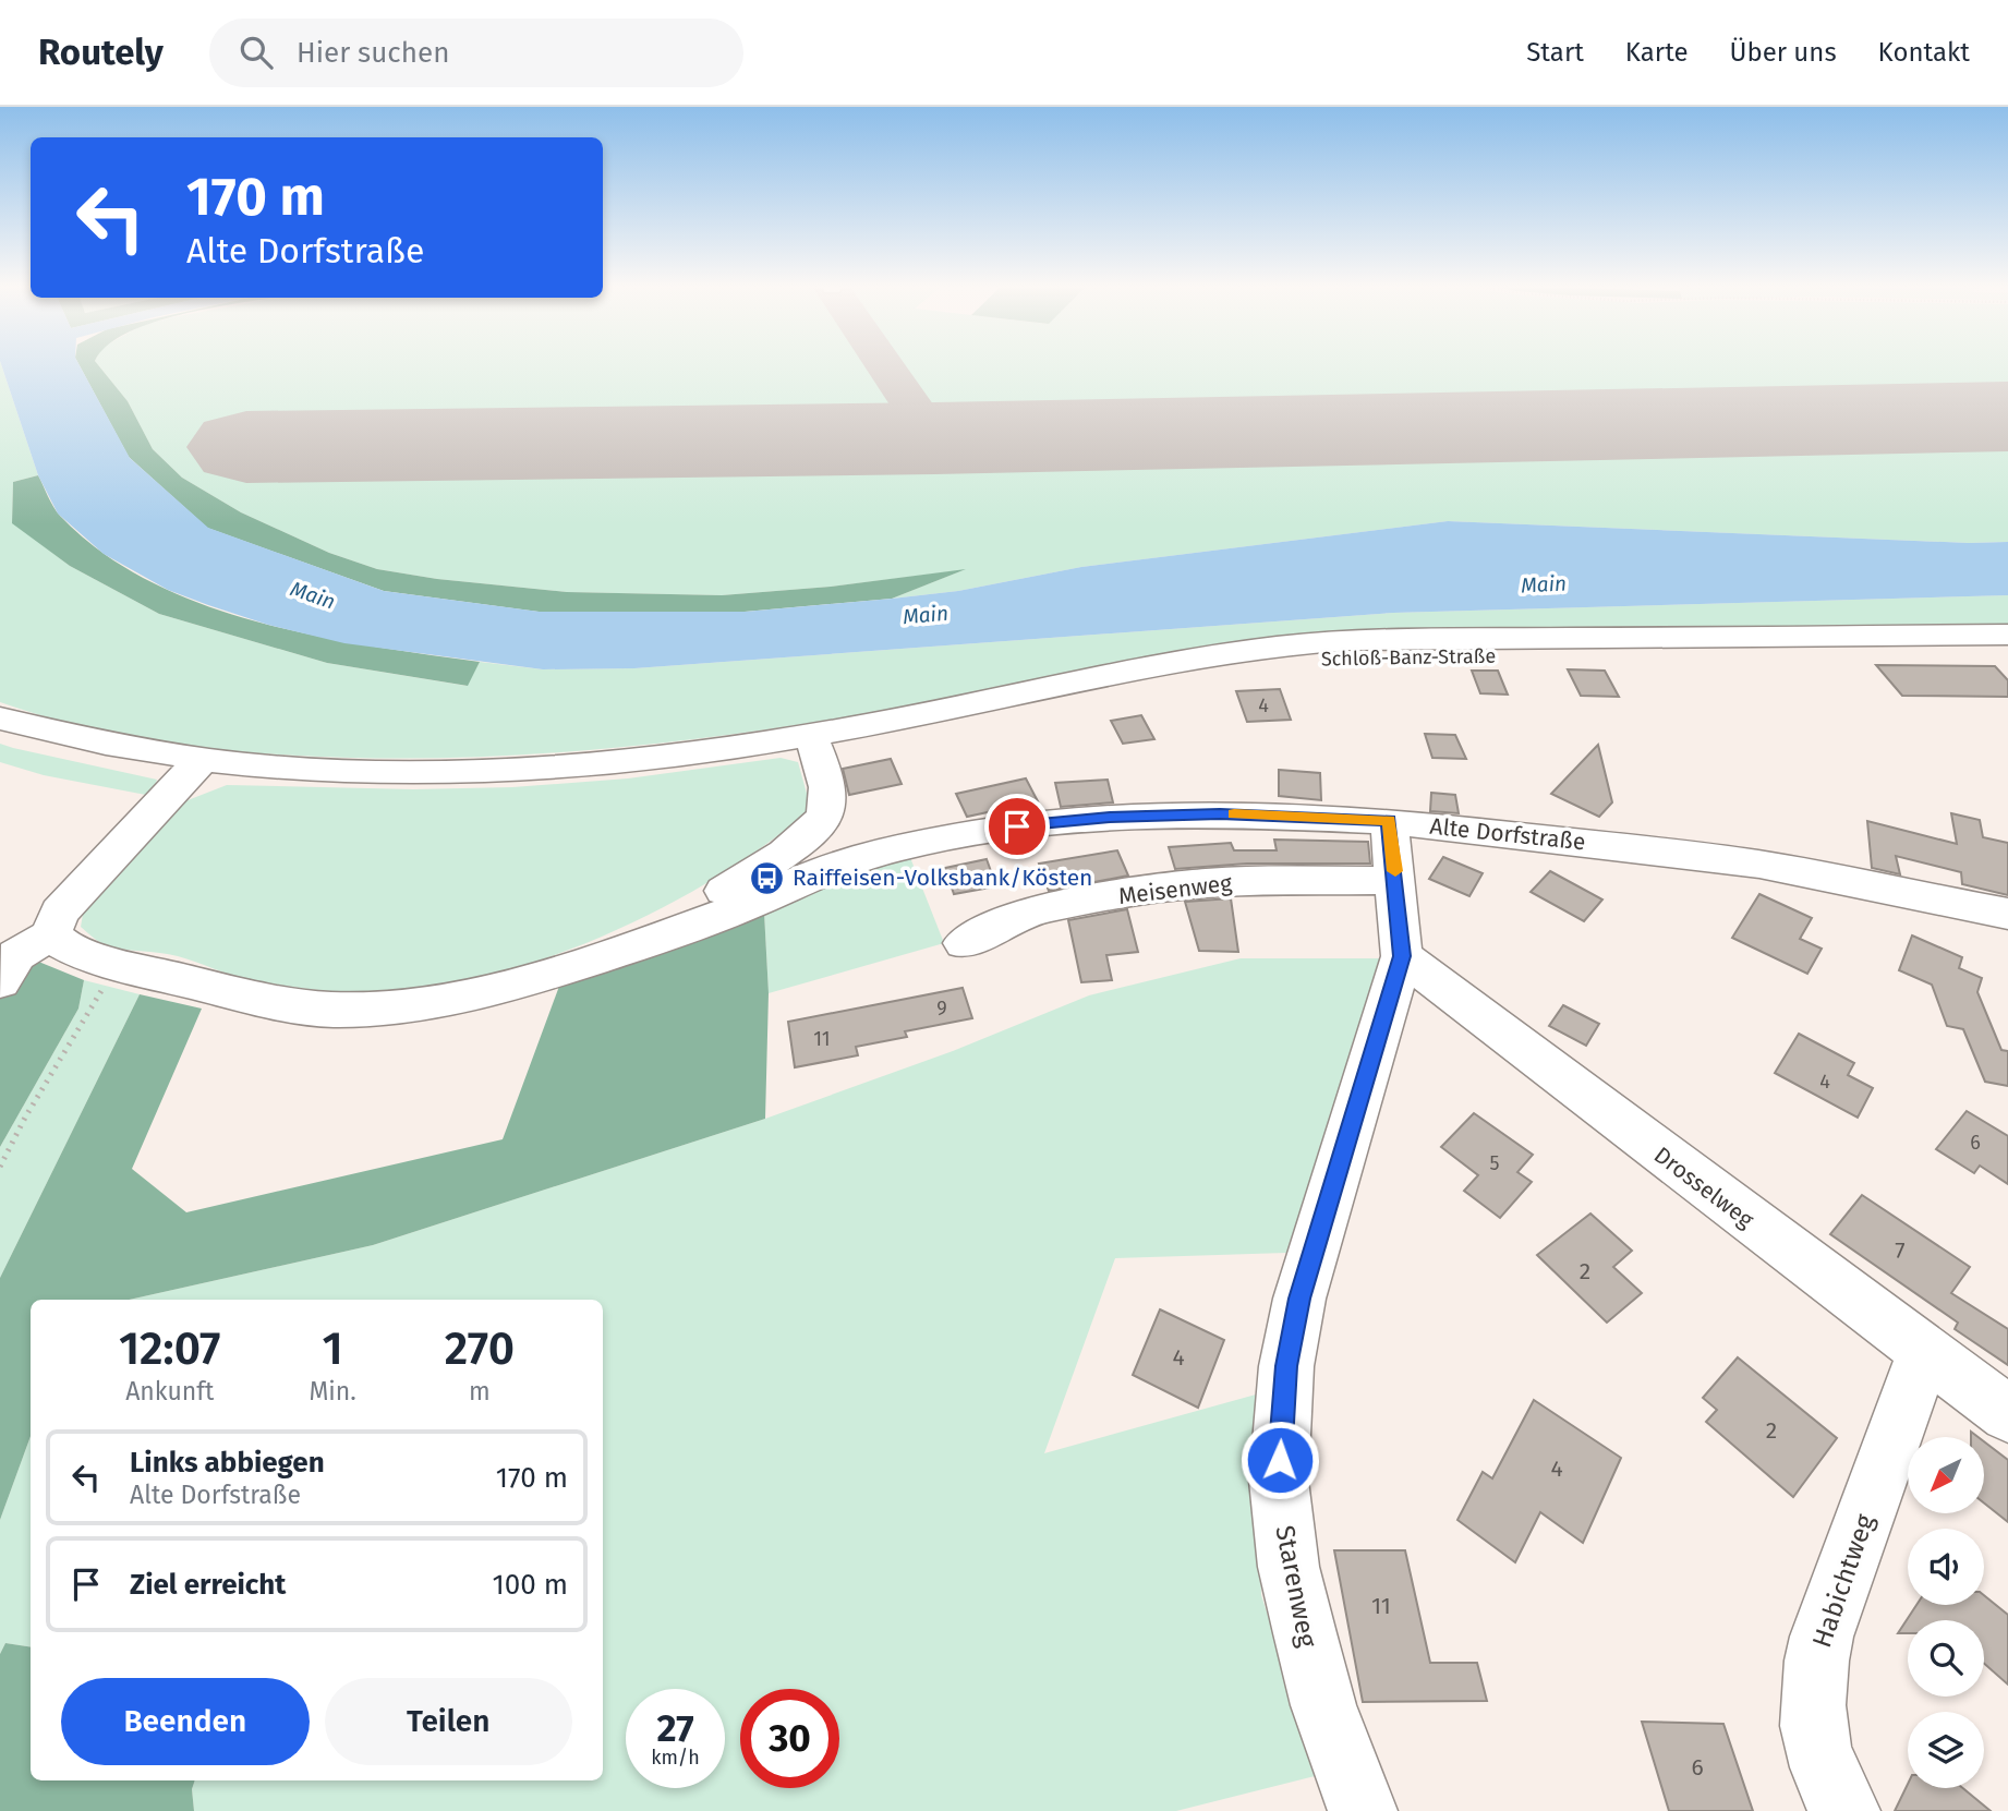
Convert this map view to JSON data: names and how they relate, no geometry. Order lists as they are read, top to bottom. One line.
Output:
{"streets":{"street":["Schloß-Banz-Straße","Alte Dorfstraße","Meisenweg","Drosselweg","Habichtweg","Starenweg"]},"crossings":[["Alte Dorfstraße","Starenweg"],["Meisenweg","Starenweg"],["Drosselweg","Habichtweg"],["Drosselweg","Starenweg"]],"water":["Main"],"places":{"bus stop":["Raiffeisen-Volksbank/Kösten"]},"house_numbers":["4","9","11","4","6","5","7","2","4","2","4","11","6"],"north":"bottom left","page":{"header":"Routely","search":"Hier suchen","nav":["Start","Karte","Über uns","Kontakt"],"turn":["170 m","Alte Dorfstraße"],"eta":["12:07","Ankunft","1","Min.","270","m"],"list":[{"name":"Links abbiegen","note":"Alte Dorfstraße","value":"170 m"},{"name":"Ziel erreicht","value":"100 m"}],"buttons":["Beenden","Teilen"],"speed":"27 km/h","limit":"30"}}
